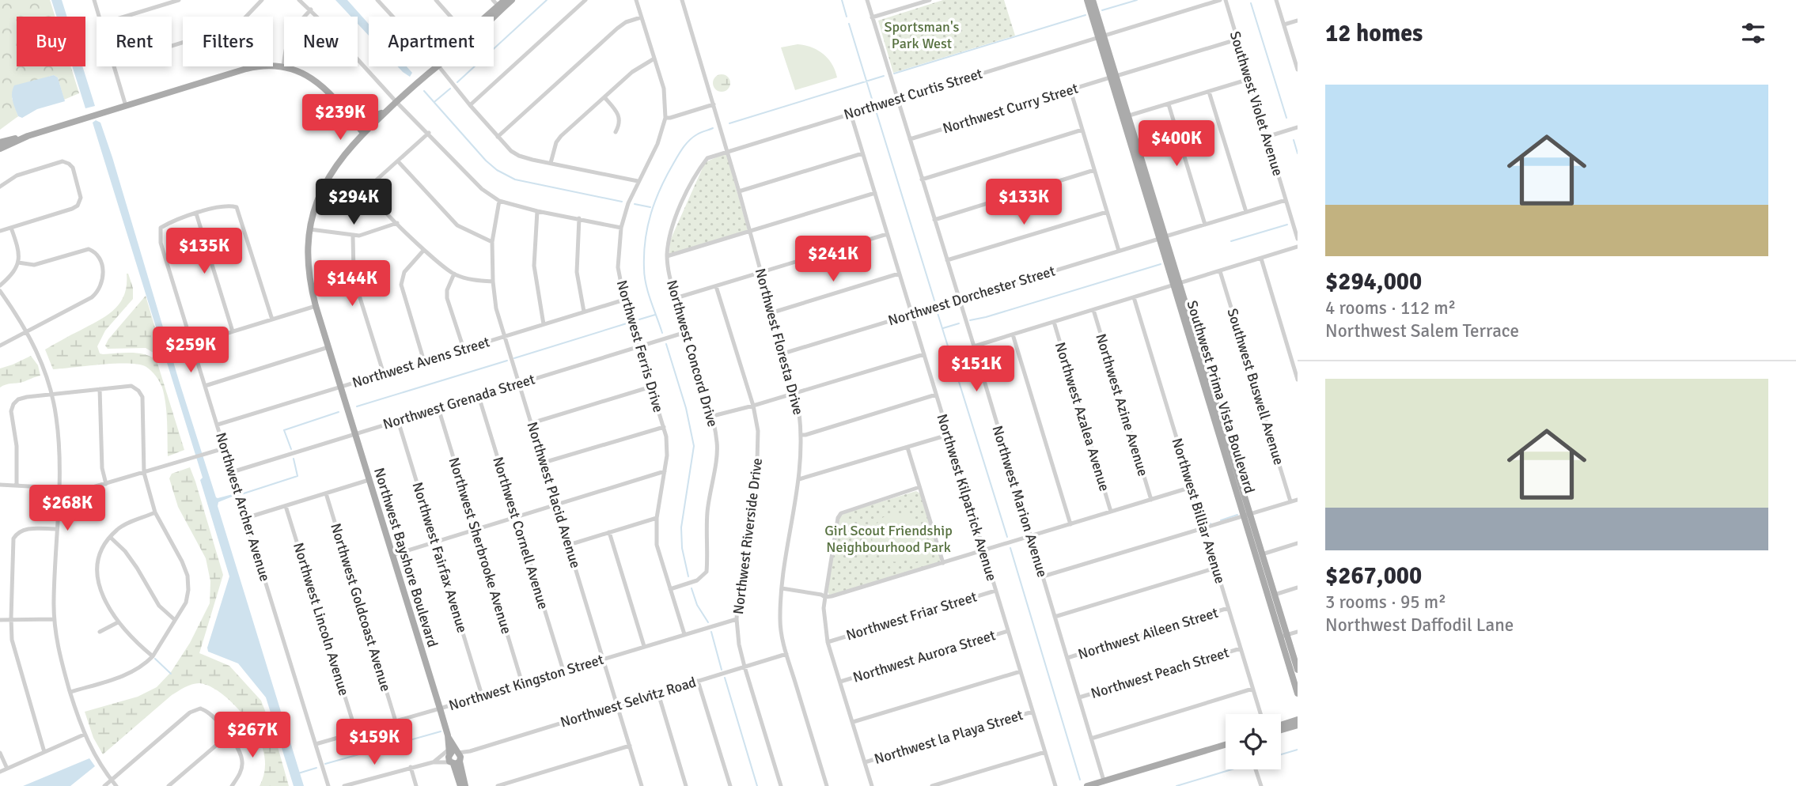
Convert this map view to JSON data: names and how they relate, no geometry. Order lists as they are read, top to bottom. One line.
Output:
{"streets":{"main road":["Southwest Prima Vista Boulevard","Northwest Bayshore Boulevard"],"street":["Northwest Curtis Street","Southwest Violet Avenue","Northwest Curry Street","Northwest Dorchester Street","Northwest Floresta Drive","Northwest Ferris Drive","Northwest Concord Drive","Northwest Avens Street","Southwest Buswell Avenue","Northwest Grenada Street","Northwest Azine Avenue","Northwest Azalea Avenue","Northwest Placid Avenue","Northwest Kilpatrick Avenue","Northwest Marion Avenue","Northwest Archer Avenue","Northwest Billiar Avenue","Northwest Cornell Avenue","Northwest Riverside Drive","Northwest Sherbrooke Avenue","Northwest Fairfax Avenue","Northwest Goldcoast Avenue","Northwest Friar Street","Northwest Lincoln Avenue","Northwest Aileen Street","Northwest Aurora Street","Northwest Peach Street","Northwest Kingston Street","Northwest Selvitz Road","Northwest la Playa Street"]},"crossings":[["Northwest Curtis Street","Northwest Floresta Drive"],["Northwest Curtis Street","Northwest Concord Drive"],["Northwest Curtis Street","Northwest Kilpatrick Avenue"],["Northwest Curtis Street","Northwest Marion Avenue"],["Southwest Violet Avenue","Northwest Curry Street"],["Southwest Violet Avenue","Northwest Dorchester Street"],["Northwest Curry Street","Northwest Marion Avenue"],["Northwest Dorchester Street","Northwest Floresta Drive"],["Northwest Dorchester Street","Southwest Prima Vista Boulevard"],["Northwest Dorchester Street","Northwest Kilpatrick Avenue"],["Northwest Dorchester Street","Northwest Marion Avenue"],["Northwest Floresta Drive","Northwest Concord Drive"],["Northwest Floresta Drive","Northwest Selvitz Road"],["Northwest Ferris Drive","Northwest Concord Drive"],["Northwest Ferris Drive","Northwest Avens Street"],["Northwest Ferris Drive","Northwest Grenada Street"],["Northwest Ferris Drive","Northwest Kingston Street"],["Northwest Concord Drive","Northwest Grenada Street"],["Northwest Avens Street","Northwest Placid Avenue"],["Northwest Avens Street","Northwest Archer Avenue"],["Northwest Avens Street","Northwest Bayshore Boulevard"],["Northwest Grenada Street","Northwest Placid Avenue"],["Northwest Grenada Street","Northwest Archer Avenue"],["Northwest Grenada Street","Northwest Cornell Avenue"],["Northwest Grenada Street","Northwest Sherbrooke Avenue"],["Northwest Grenada Street","Northwest Bayshore Boulevard"],["Northwest Grenada Street","Northwest Fairfax Avenue"],["Northwest Placid Avenue","Northwest Kingston Street"],["Northwest Placid Avenue","Northwest Selvitz Road"],["Northwest Kilpatrick Avenue","Northwest Friar Street"],["Northwest Kilpatrick Avenue","Northwest Aurora Street"],["Northwest Kilpatrick Avenue","Northwest la Playa Street"],["Northwest Marion Avenue","Northwest Aileen Street"],["Northwest Marion Avenue","Northwest Peach Street"],["Northwest Archer Avenue","Northwest Kingston Street"],["Northwest Billiar Avenue","Northwest Aileen Street"],["Northwest Billiar Avenue","Northwest Peach Street"],["Northwest Cornell Avenue","Northwest Kingston Street"],["Northwest Riverside Drive","Northwest Kingston Street"],["Northwest Riverside Drive","Northwest Selvitz Road"],["Northwest Sherbrooke Avenue","Northwest Kingston Street"],["Northwest Bayshore Boulevard","Northwest Kingston Street"],["Northwest Bayshore Boulevard","Northwest Selvitz Road"],["Northwest Fairfax Avenue","Northwest Kingston Street"],["Northwest Goldcoast Avenue","Northwest Kingston Street"],["Northwest Lincoln Avenue","Northwest Kingston Street"]],"parks":["Sportsman's Park West","Girl Scout Friendship Neighbourhood Park"],"page":{"heading":"12 homes","chip":["Buy","Rent","Filters","New","Apartment"],"list":[{"name":"$294,000","note":"4 rooms · 112 m² · Northwest Salem Terrace"},{"name":"$267,000","note":"3 rooms · 95 m² · Northwest Daffodil Lane"}],"price":["$239K","$400K","$294K","$133K","$135K","$241K","$144K","$259K","$151K","$268K","$267K","$159K"]}}
